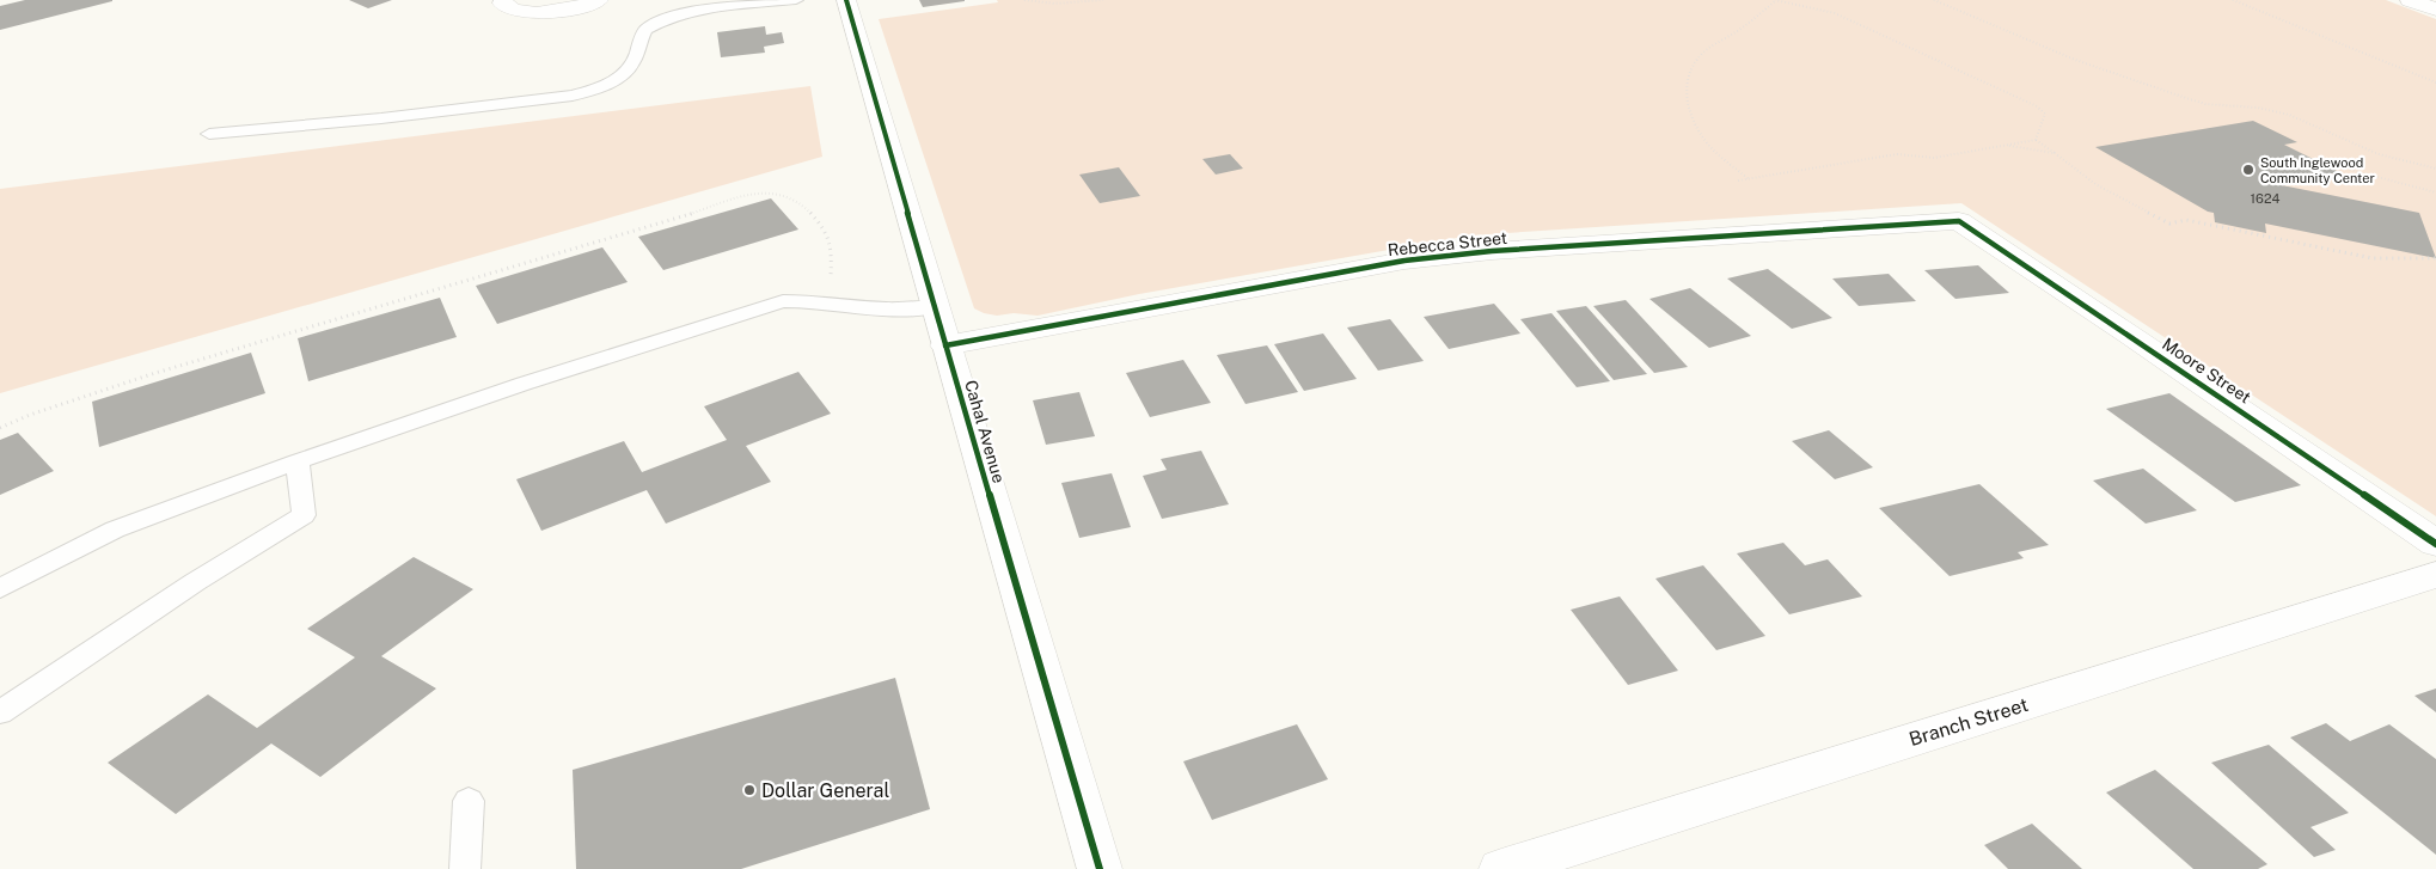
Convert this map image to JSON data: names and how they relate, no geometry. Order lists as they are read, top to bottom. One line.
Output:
{"streets":{"street":["Rebecca Street","Moore Street","Cahal Avenue","Branch Street"]},"crossings":[["Rebecca Street","Moore Street"],["Rebecca Street","Cahal Avenue"]],"places":["South Inglewood Community Center","Dollar General"],"house_numbers":["1624"]}
